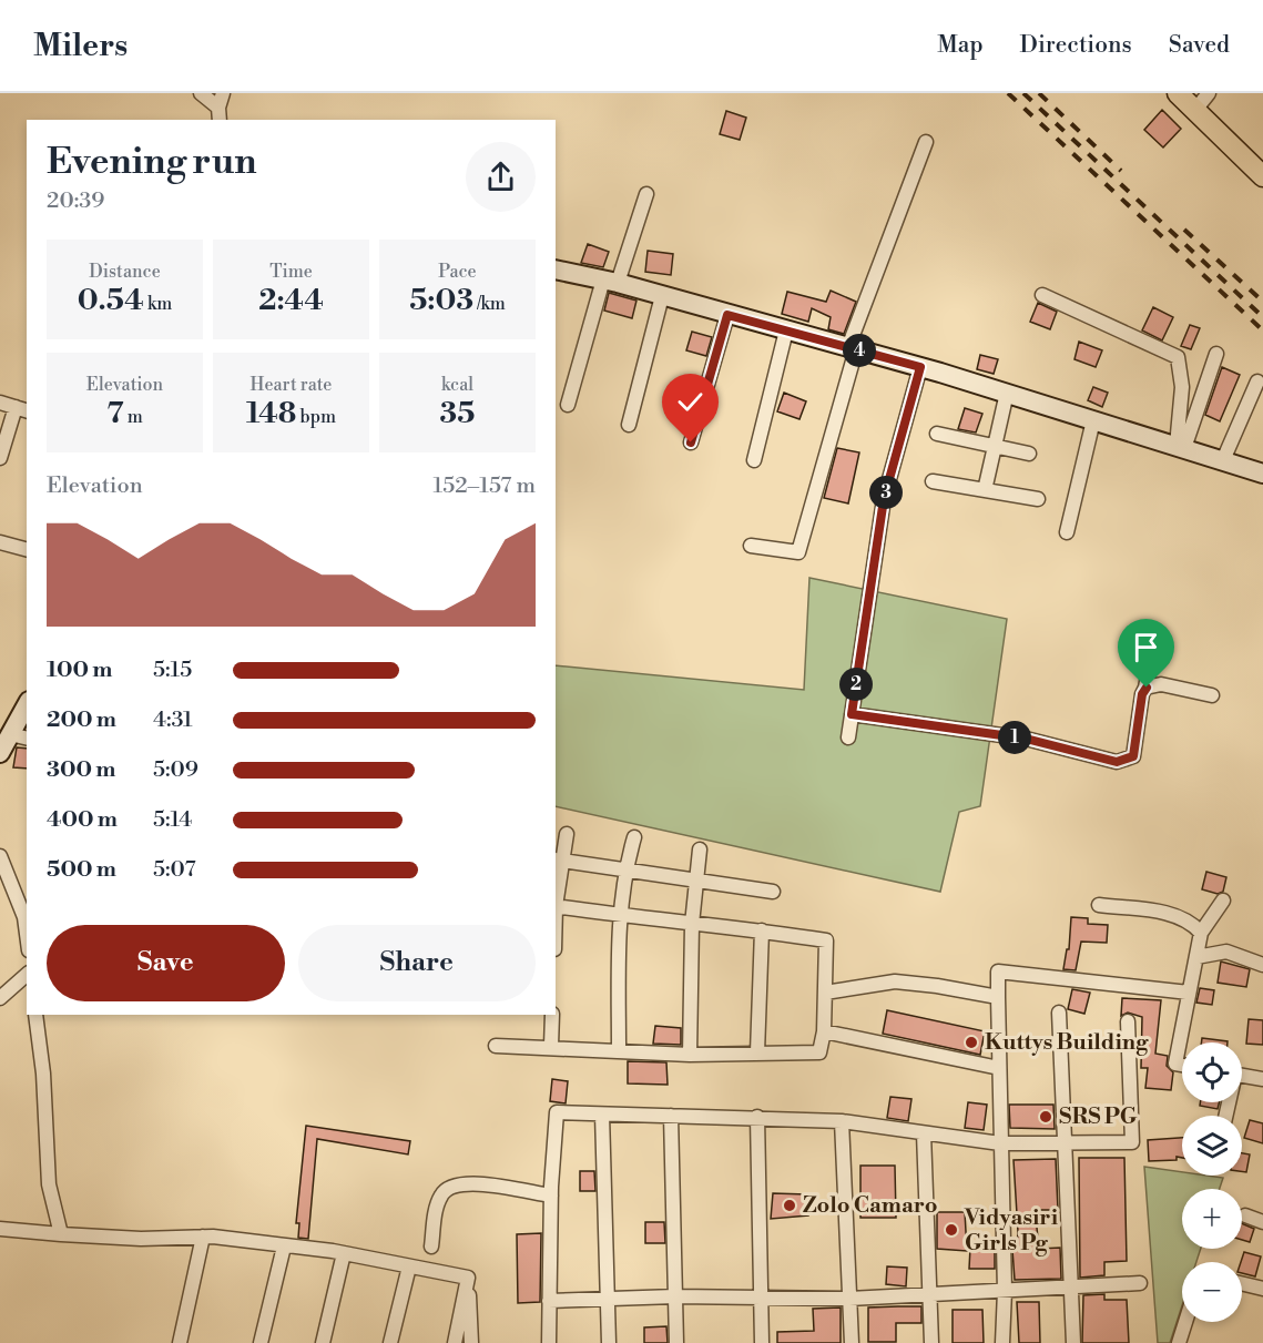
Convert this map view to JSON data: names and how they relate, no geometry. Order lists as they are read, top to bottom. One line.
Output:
{"places":["Kuttys Building","SRS PG","Zolo Camaro","Vidyasiri Girls Pg"],"page":{"header":"Milers","nav":["Map","Directions","Saved"],"heading":["Evening run","20:39"],"stats":[["Distance","0.54 km"],["Time","2:44"],["Pace","5:03 /km"],["Elevation","7 m"],["Heart rate","148 bpm"],["kcal","35"]],"pins":["4","3","2","1"],"chart":["Elevation","152–157 m"],"list":[{"name":"100 m","note":"5:15"},{"name":"200 m","note":"4:31"},{"name":"300 m","note":"5:09"},{"name":"400 m","note":"5:14"},{"name":"500 m","note":"5:07"}],"buttons":["Save","Share"],"map_buttons":["+","−"]}}
